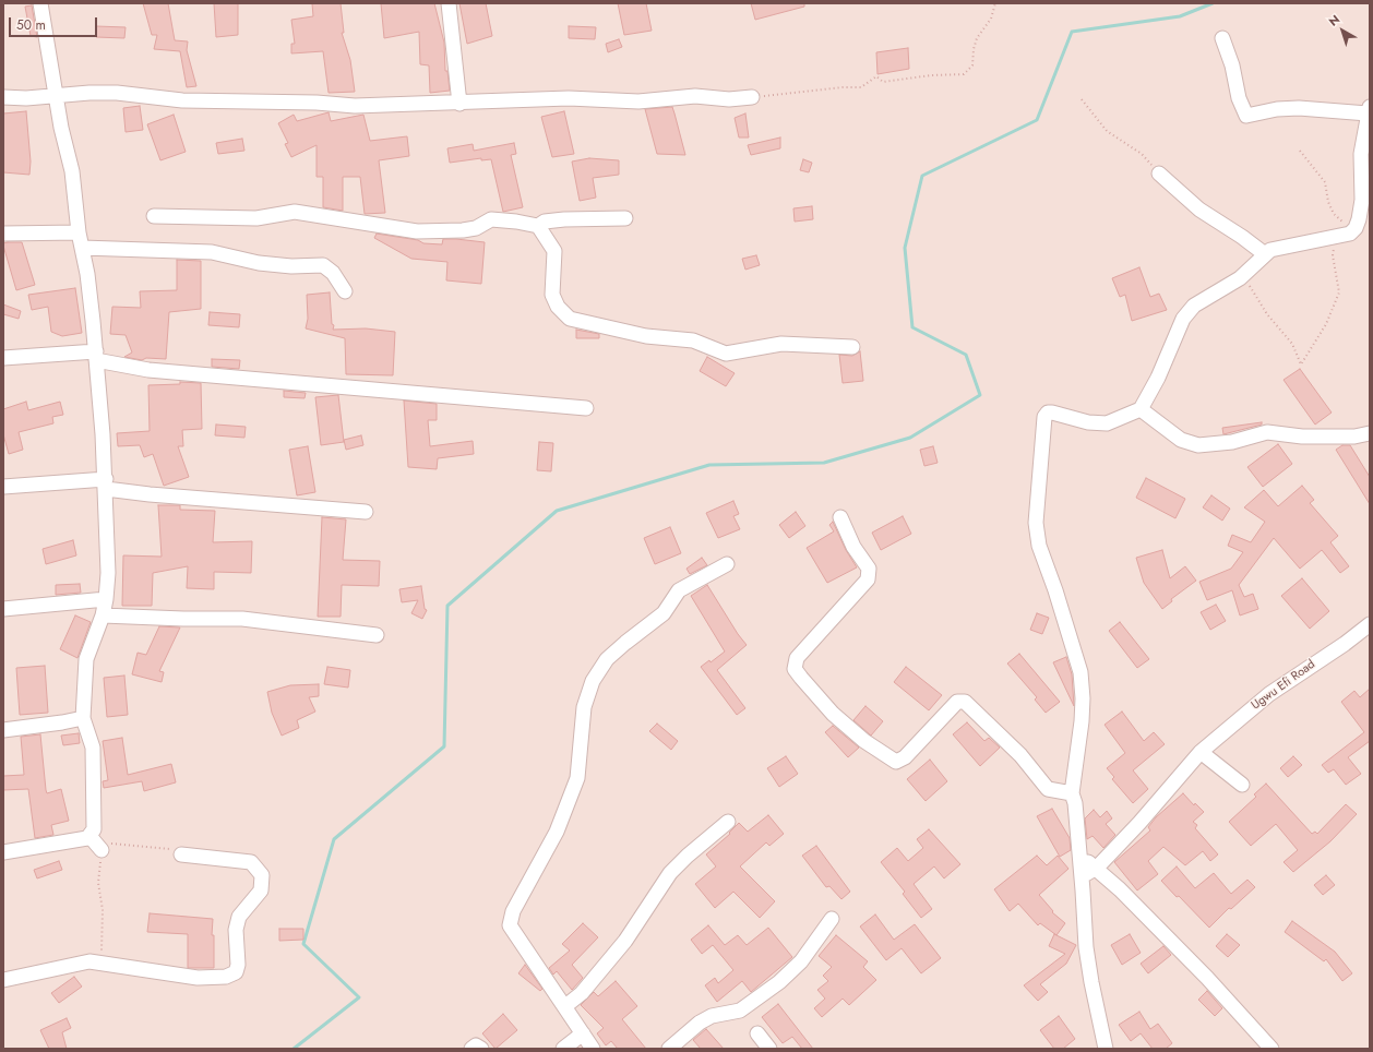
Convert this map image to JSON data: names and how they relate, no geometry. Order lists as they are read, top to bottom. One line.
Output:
{"streets":{"street":["Ugwu Efi Road"]},"scale_bar":"50 m","north":"top left"}
